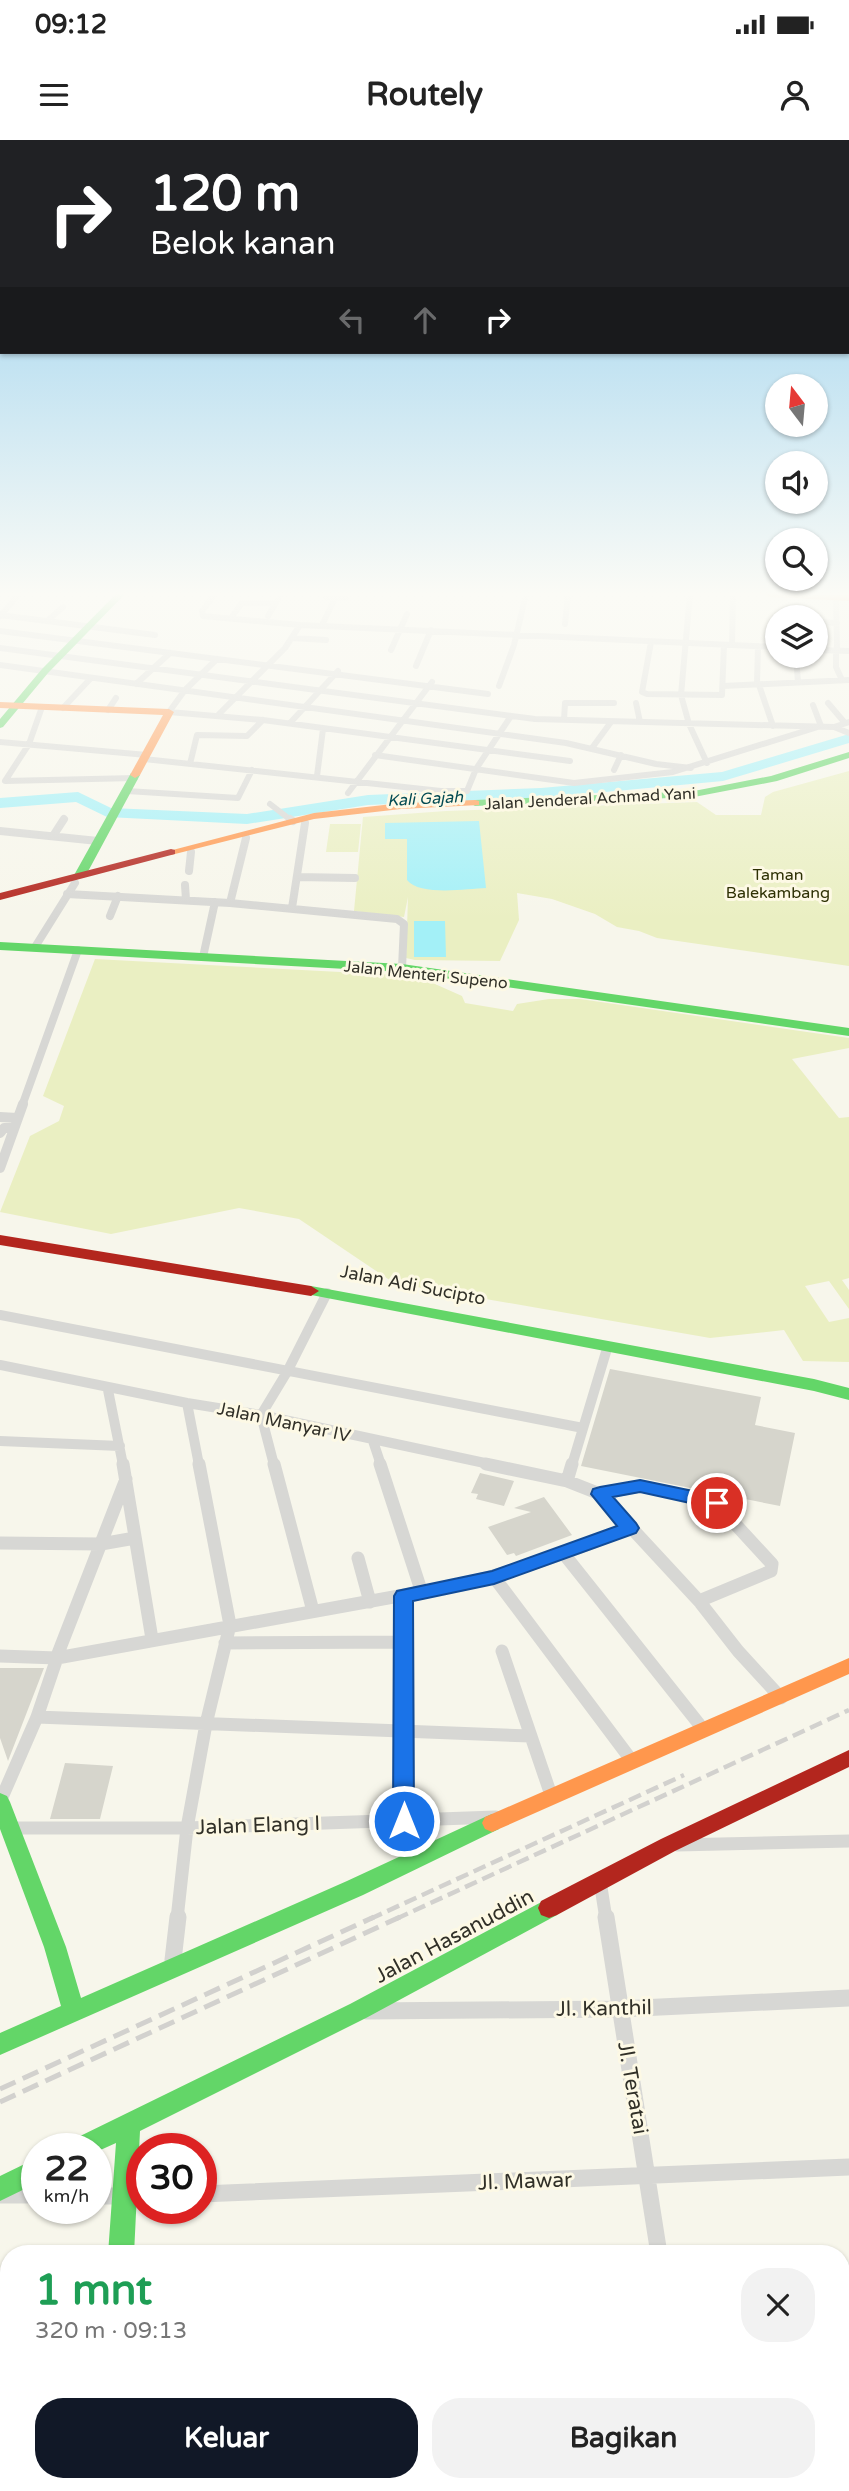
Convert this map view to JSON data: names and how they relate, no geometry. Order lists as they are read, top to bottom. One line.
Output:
{"streets":{"main road":["Jalan Jenderal Achmad Yani","Jalan Menteri Supeno","Jalan Adi Sucipto","Jalan Hasanuddin"],"street":["Jalan Manyar IV","Jalan Elang I","Jl. Kanthil","Jl. Teratai","Jl. Mawar"]},"crossings":[["Jalan Hasanuddin","Jl. Kanthil"],["Jalan Hasanuddin","Jl. Teratai"],["Jl. Kanthil","Jl. Teratai"],["Jl. Teratai","Jl. Mawar"]],"water":["Kali Gajah"],"parks":["Taman Balekambang"],"north":"top","page":{"status":"09:12","header":"Routely","turn":["120 m","Belok kanan"],"speed":"22 km/h","limit":"30","heading":["1 mnt","320 m · 09:13"],"buttons":["Keluar","Bagikan"]}}
